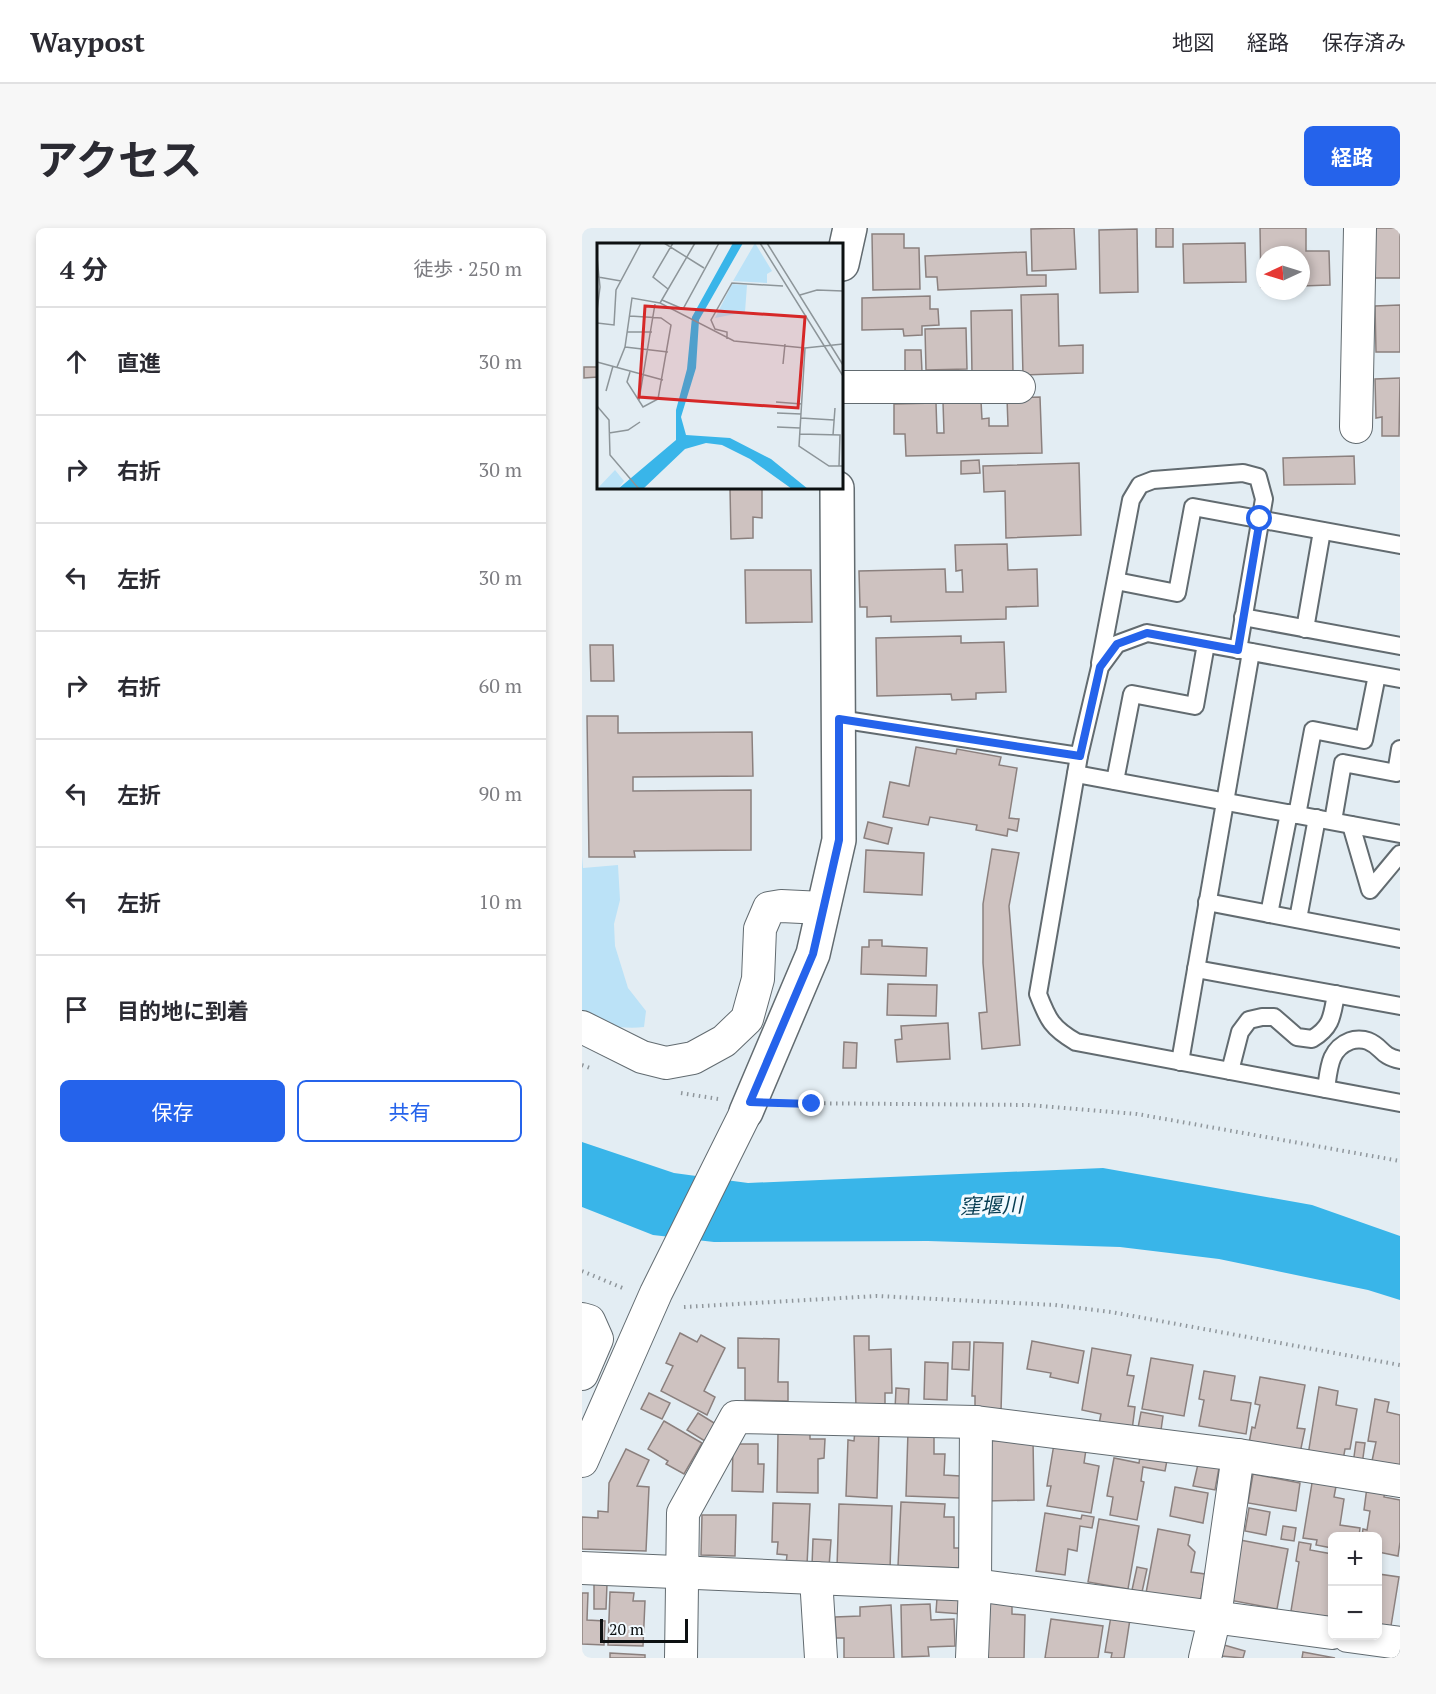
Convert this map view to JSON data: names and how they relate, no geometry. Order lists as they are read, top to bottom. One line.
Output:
{"water":["窪堰川"],"scale_bar":"20 m","north":"left","page":{"header":"Waypost","nav":["地図","経路","保存済み"],"title":"アクセス","buttons":["経路",["保存","共有"]],"heading":["4 分","徒歩 · 250 m"],"list":[["直進","30 m"],["右折","30 m"],["左折","30 m"],["右折","60 m"],["左折","90 m"],["左折","10 m"],"目的地に到着"],"map_buttons":["+","−"],"scale":"20 m"}}
